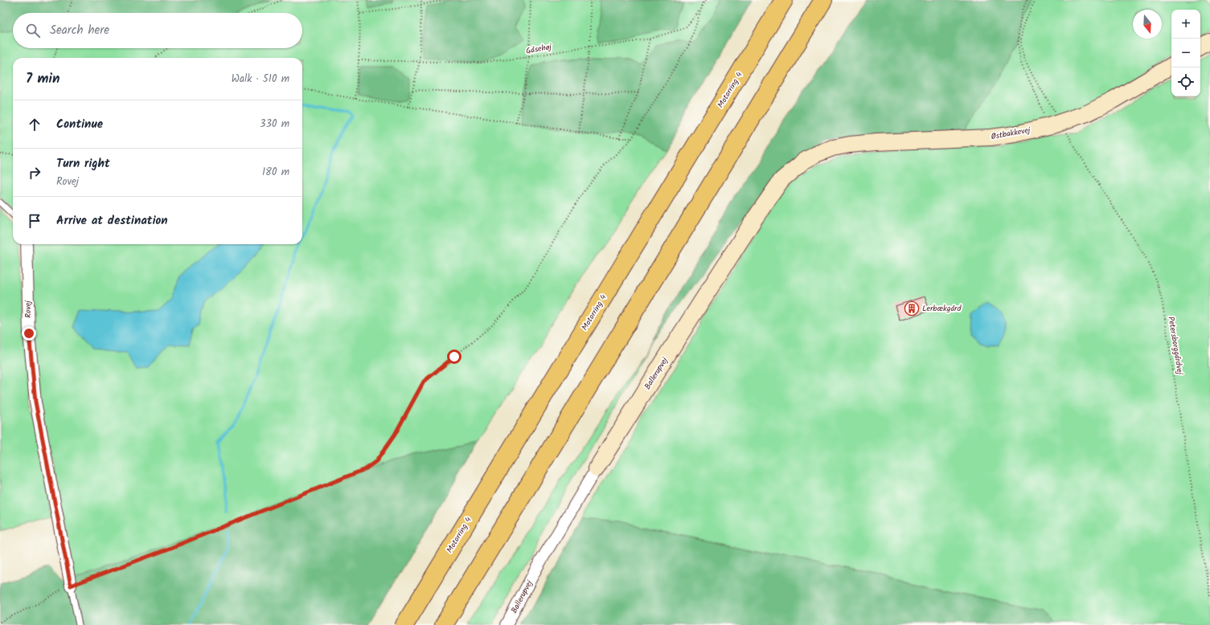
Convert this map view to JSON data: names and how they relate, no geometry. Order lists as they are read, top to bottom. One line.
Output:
{"streets":{"highway":["Motorring 4"],"street":["Østbakkevej","Rovej","Ballerupvej"],"path":["Gåsehøj","Petersborggårdvej"]},"crossings":[["Østbakkevej","Petersborggårdvej"],["Østbakkevej","Ballerupvej"]],"places":{"building":["Lerbækgård"]},"north":"bottom","page":{"map_buttons":["+","−"],"search":"Search here","heading":["7 min","Walk · 510 m"],"list":[["Continue","330 m"],["Turn right","Rovej","180 m"],"Arrive at destination"]}}
